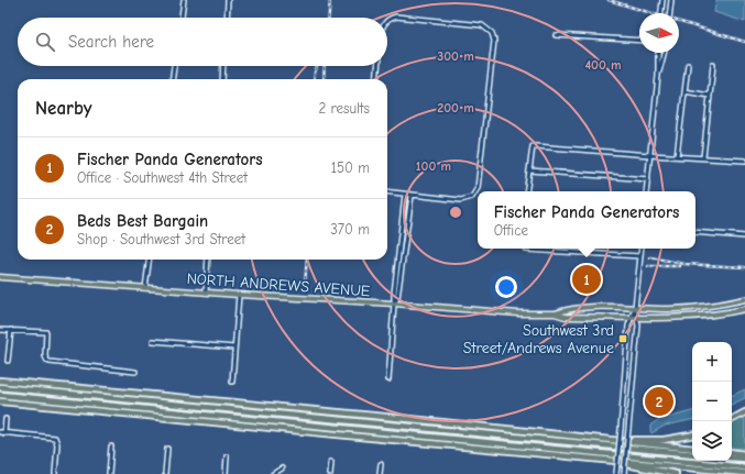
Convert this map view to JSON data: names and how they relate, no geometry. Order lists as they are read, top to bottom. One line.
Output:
{"streets":{"main road":["NORTH ANDREWS AVENUE"]},"places":{"transit":["Southwest 3rd Street/Andrews Avenue"]},"north":"right","page":{"search":"Search here","heading":["Nearby","2 results"],"list":[{"mark":"1","name":"Fischer Panda Generators","note":"Office · Southwest 4th Street","value":"150 m"},{"mark":"2","name":"Beds Best Bargain","note":"Shop · Southwest 3rd Street","value":"370 m"}],"popup":["Fischer Panda Generators","Office"],"pins":["1","2"],"map_buttons":["+","−"]},"rings":["300 m","400 m","200 m","100 m"]}
